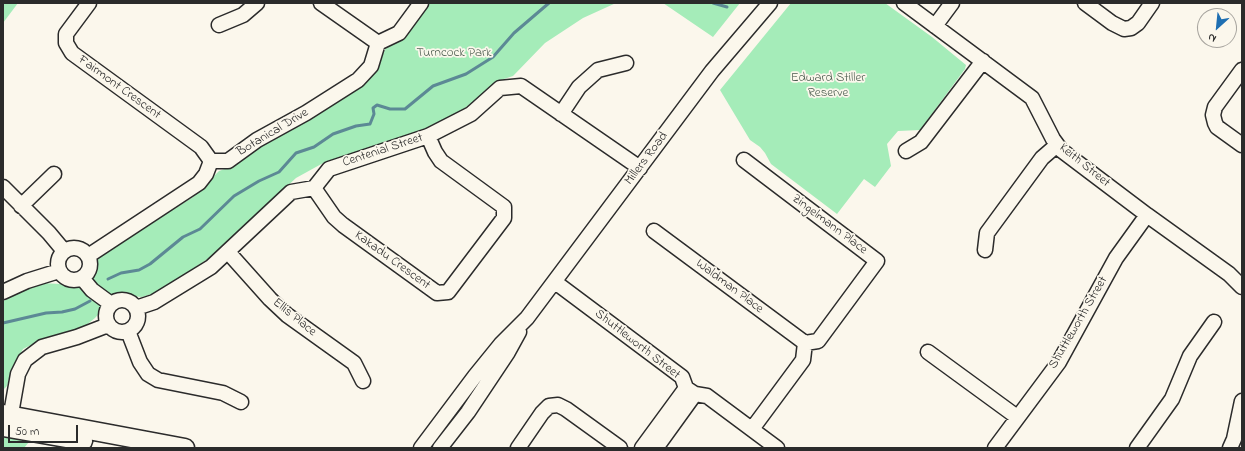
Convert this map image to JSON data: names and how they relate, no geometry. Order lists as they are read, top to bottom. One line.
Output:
{"streets":{"street":["Fairmont Crescent","Botanical Drive","Centenial Street","Millers Road","Keith Street","Zingelmann Place","Kakadu Crescent","Waldman Place","Ellis Place","Shuttleworth Street"]},"crossings":[["Fairmont Crescent","Botanical Drive"],["Centenial Street","Millers Road"],["Centenial Street","Kakadu Crescent"],["Millers Road","Shuttleworth Street"],["Keith Street","Shuttleworth Street"],["Zingelmann Place","Waldman Place"]],"parks":["Turncock Park","Edward Stiller Reserve"],"scale_bar":"50 m","north":"bottom left"}
